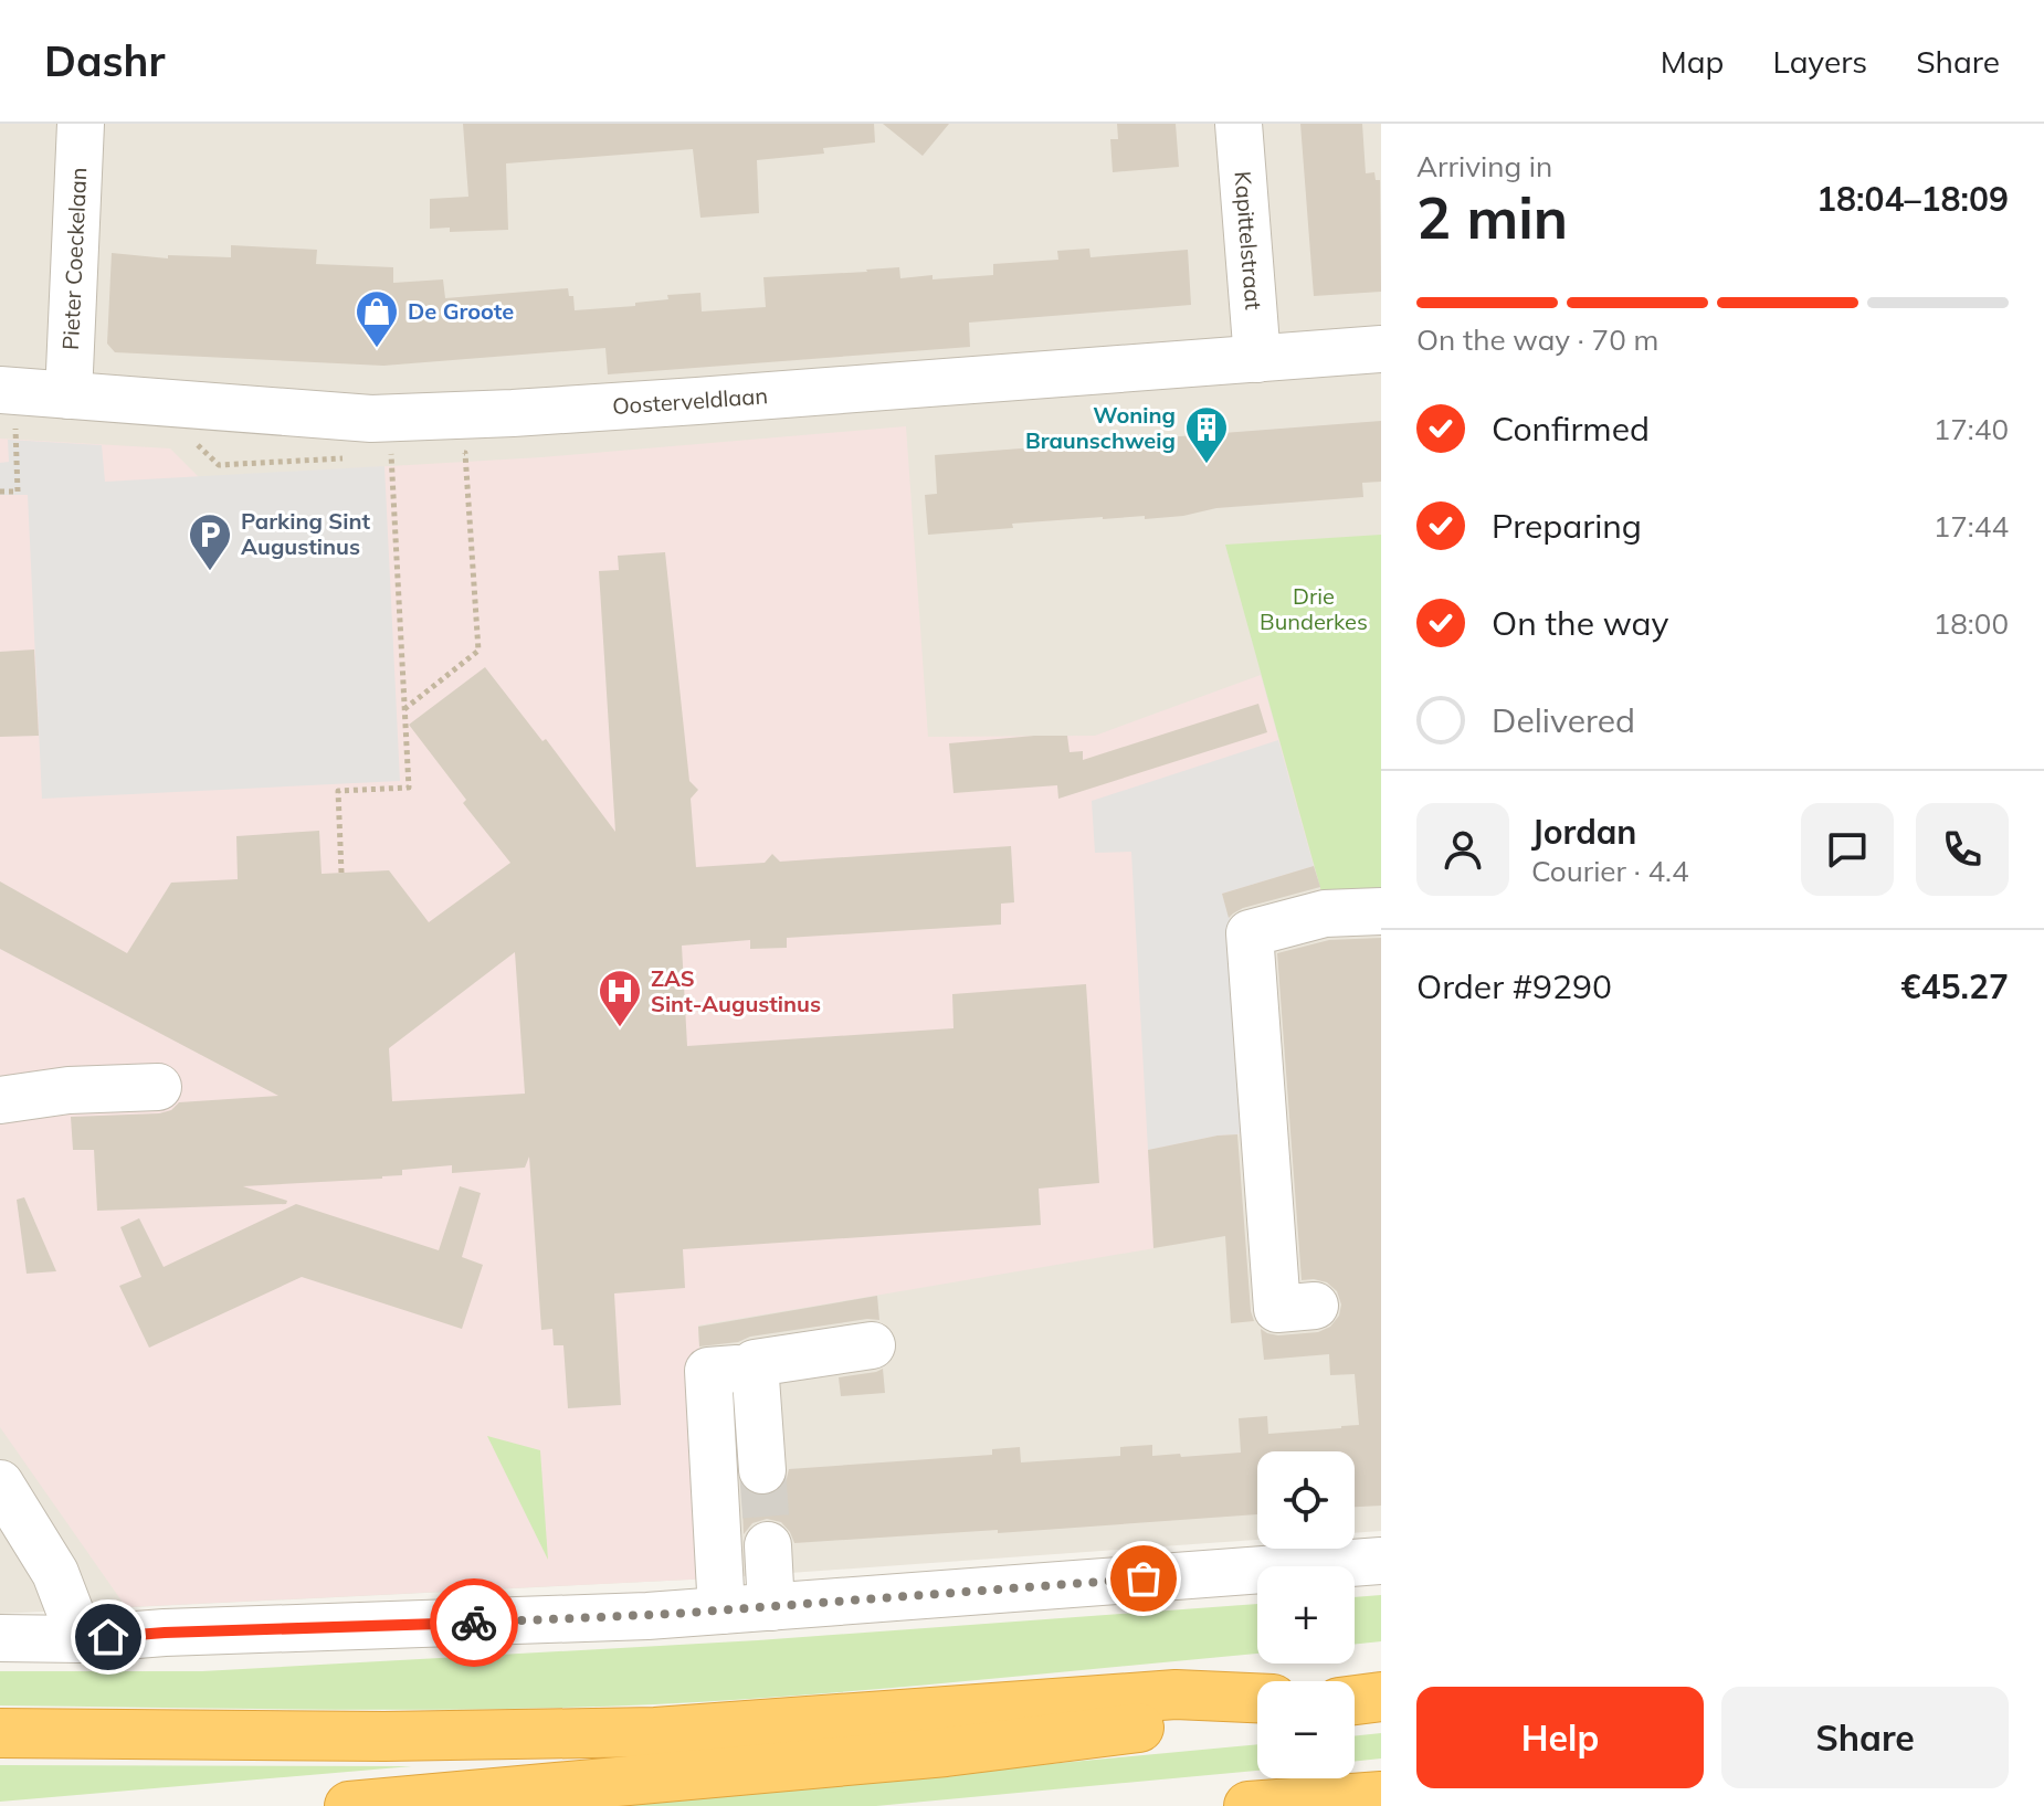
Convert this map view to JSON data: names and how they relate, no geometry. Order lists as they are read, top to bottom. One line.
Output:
{"streets":{"street":["Kapittelstraat","Pieter Coeckelaan","Oosterveldlaan"]},"crossings":[["Kapittelstraat","Oosterveldlaan"],["Pieter Coeckelaan","Oosterveldlaan"]],"parks":["Drie Bunderkes"],"places":{"shop":["De Groote"],"building":["Woning Braunschweig"],"parking":["Parking Sint Augustinus"],"hospital":["ZAS Sint-Augustinus"]},"page":{"header":"Dashr","nav":["Map","Layers","Share"],"heading":["2 min","Arriving in","18:04–18:09"],"panel":["Jordan","Courier · 4.4","Order #9290","€45.27"],"bar":"On the way · 70 m","list":[["Confirmed","17:40"],["Preparing","17:44"],["On the way","18:00"],"Delivered"],"map_buttons":["+","−"],"buttons":["Help","Share"]}}
